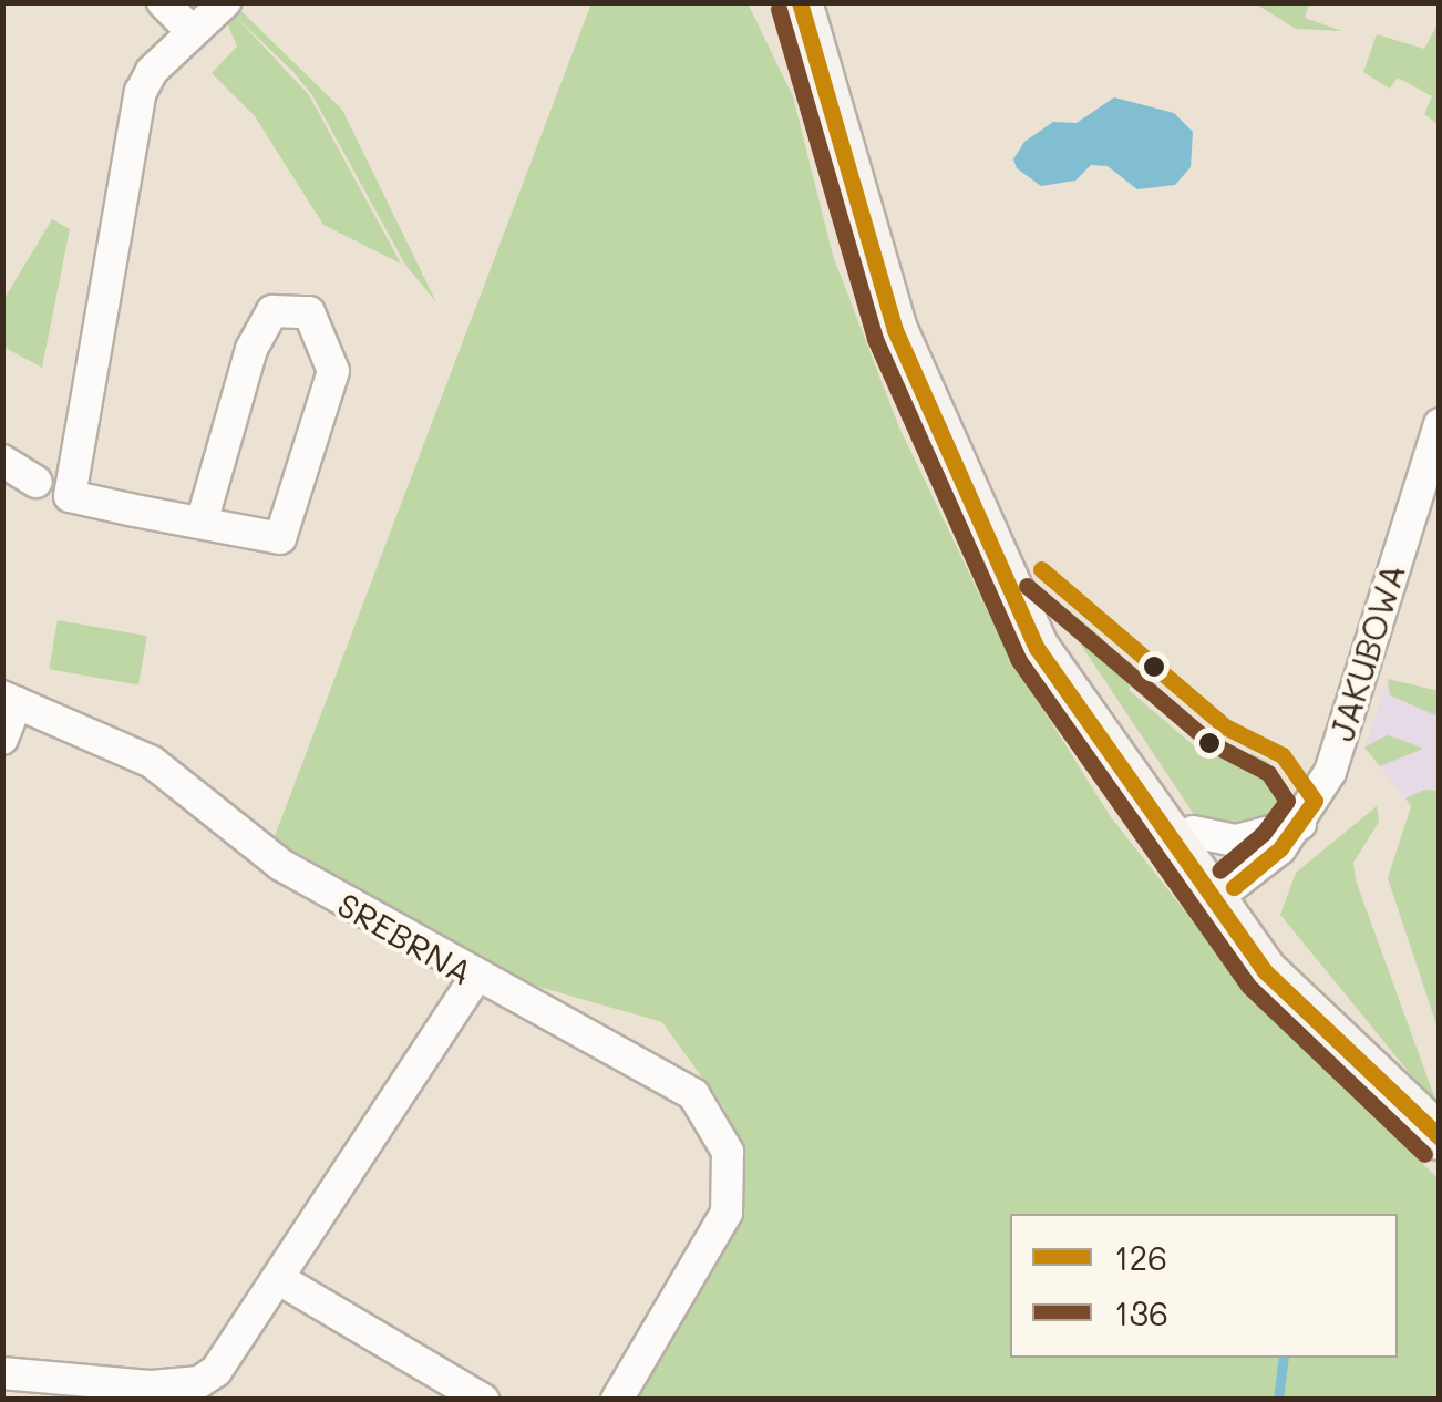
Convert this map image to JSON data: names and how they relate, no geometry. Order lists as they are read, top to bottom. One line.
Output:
{"streets":{"street":["JAKUBOWA","SREBRNA"]},"lines":["transit line 126","transit line 136"],"legend":["126","136"]}
